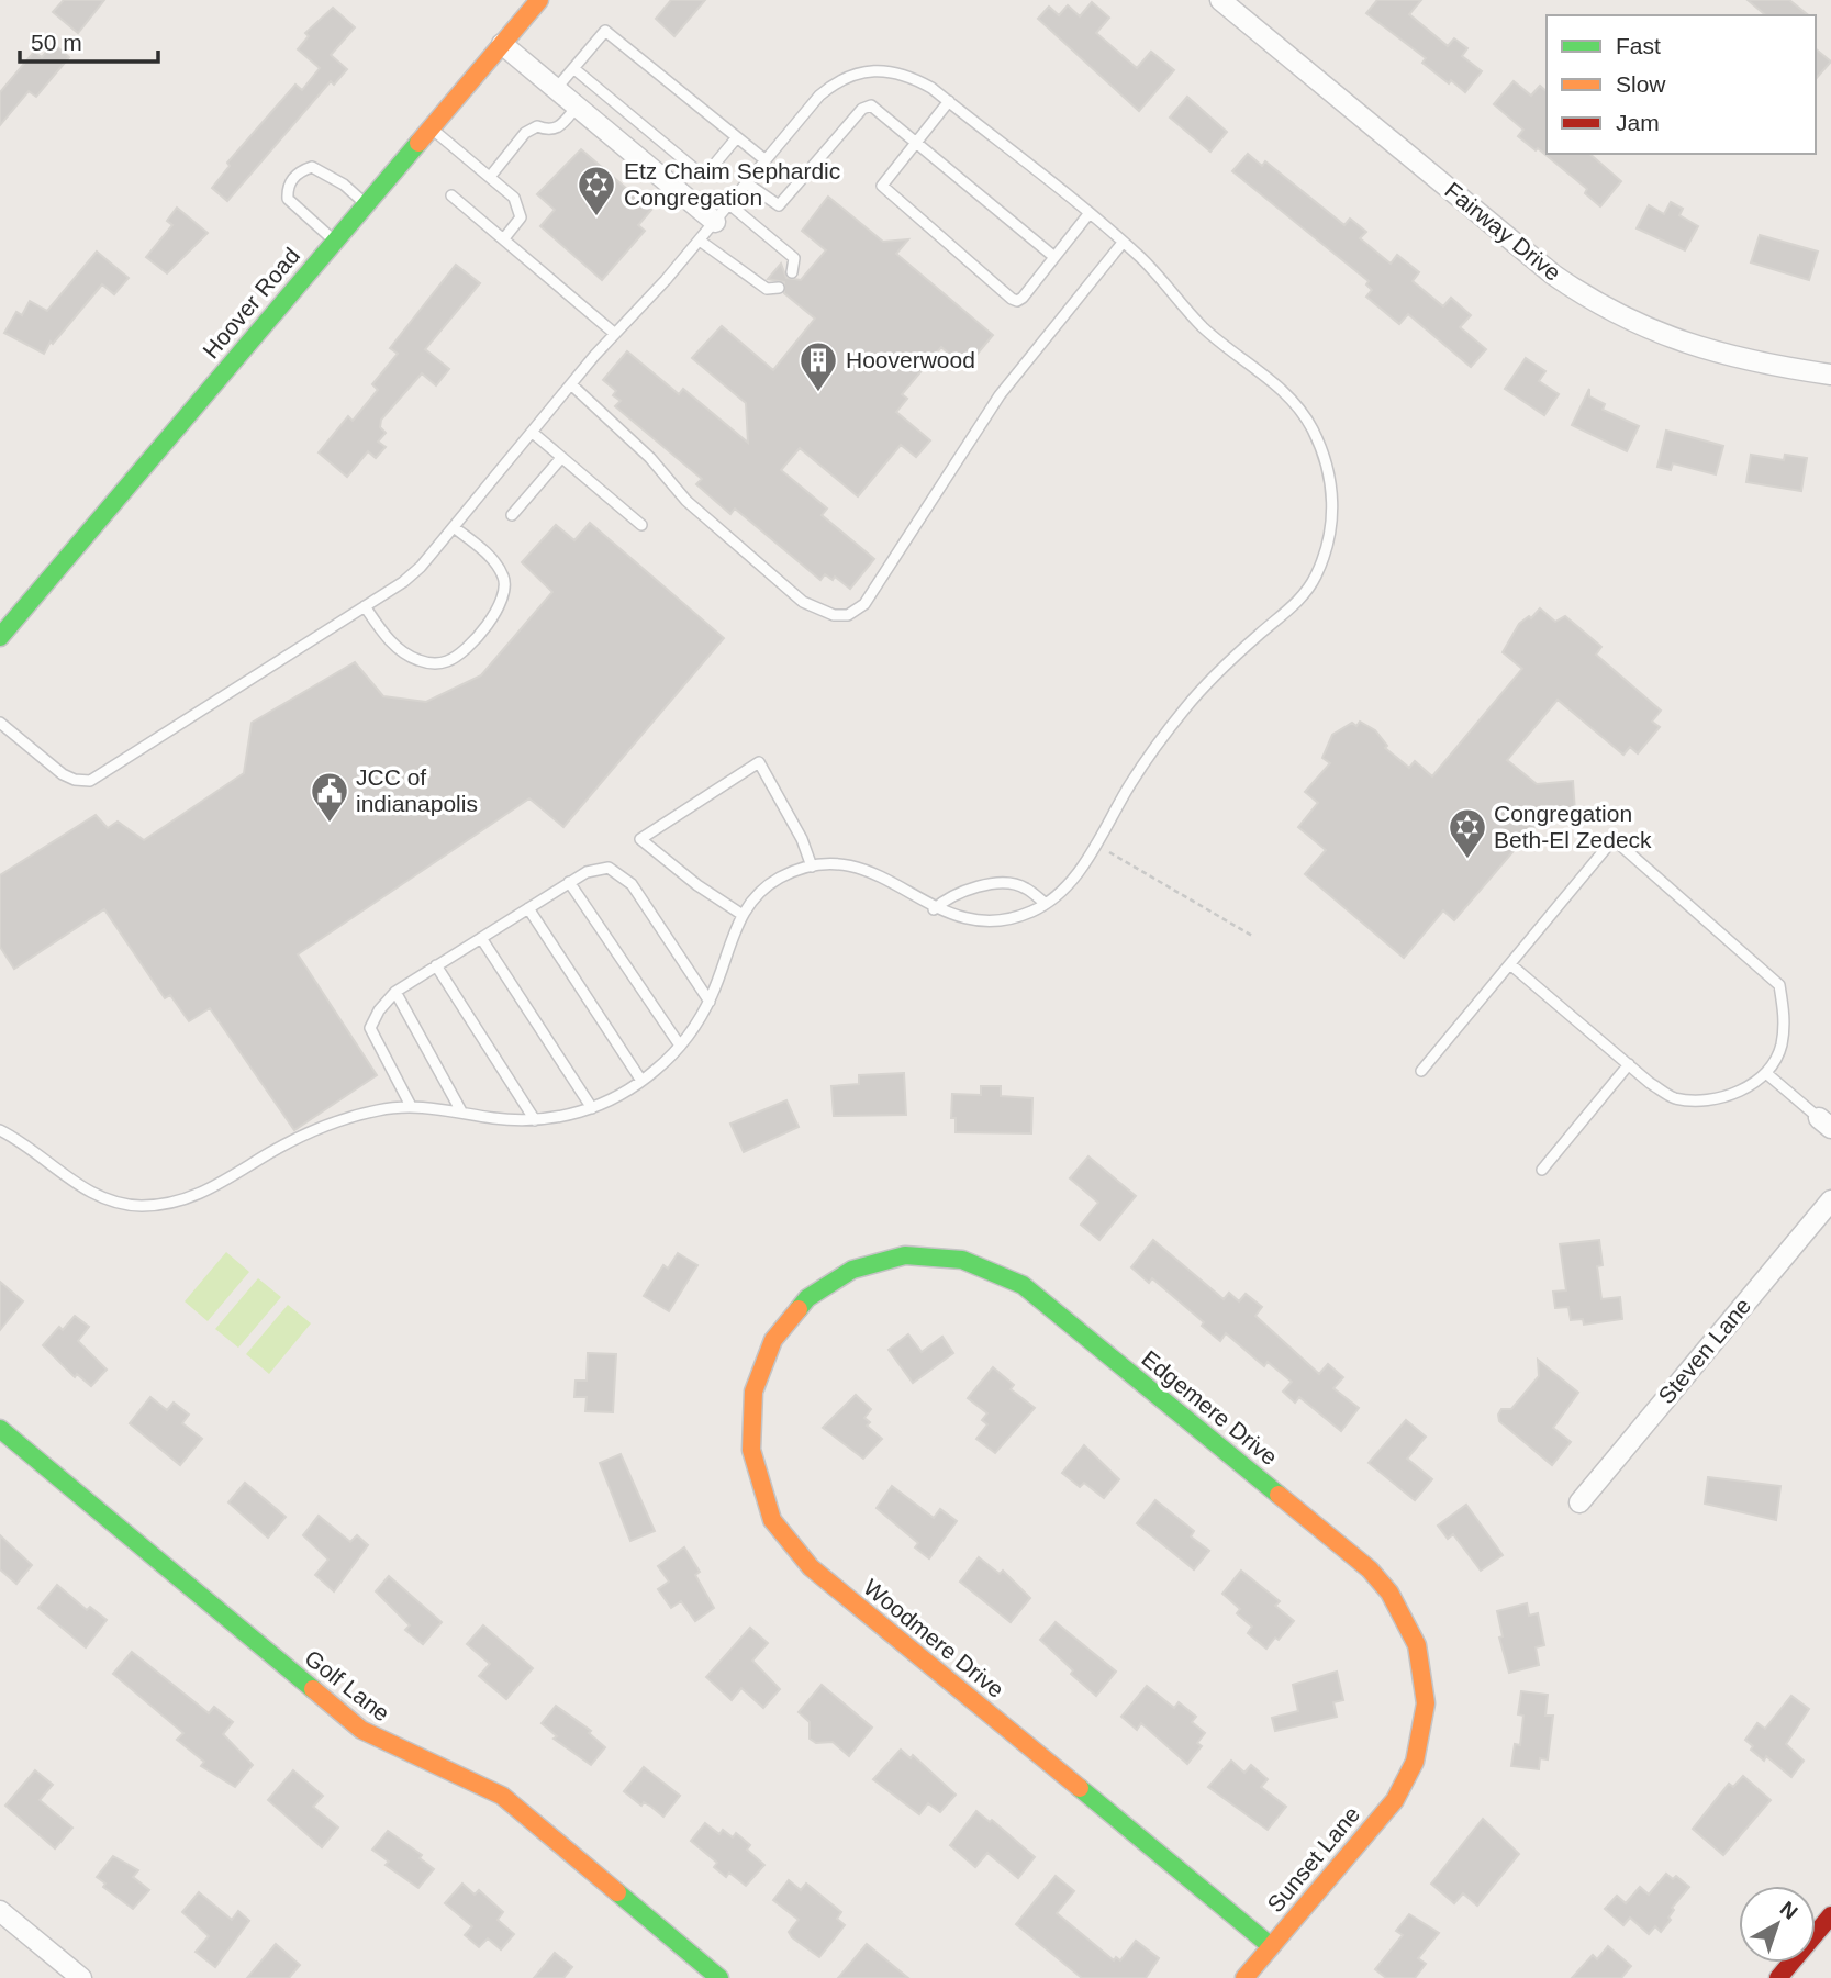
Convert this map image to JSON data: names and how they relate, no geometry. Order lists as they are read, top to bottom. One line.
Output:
{"streets":{"street":["Fairway Drive","Hoover Road","Steven Lane","Edgemere Drive","Woodmere Drive","Golf Lane","Sunset Lane"]},"crossings":[["Edgemere Drive","Woodmere Drive"],["Edgemere Drive","Sunset Lane"],["Woodmere Drive","Sunset Lane"]],"places":{"synagogue":["Etz Chaim Sephardic Congregation","Congregation Beth-El Zedeck"],"building":["Hooverwood"],"public building":["JCC of indianapolis"]},"legend":["Fast","Slow","Jam"],"scale_bar":"50 m","north":"top right"}
